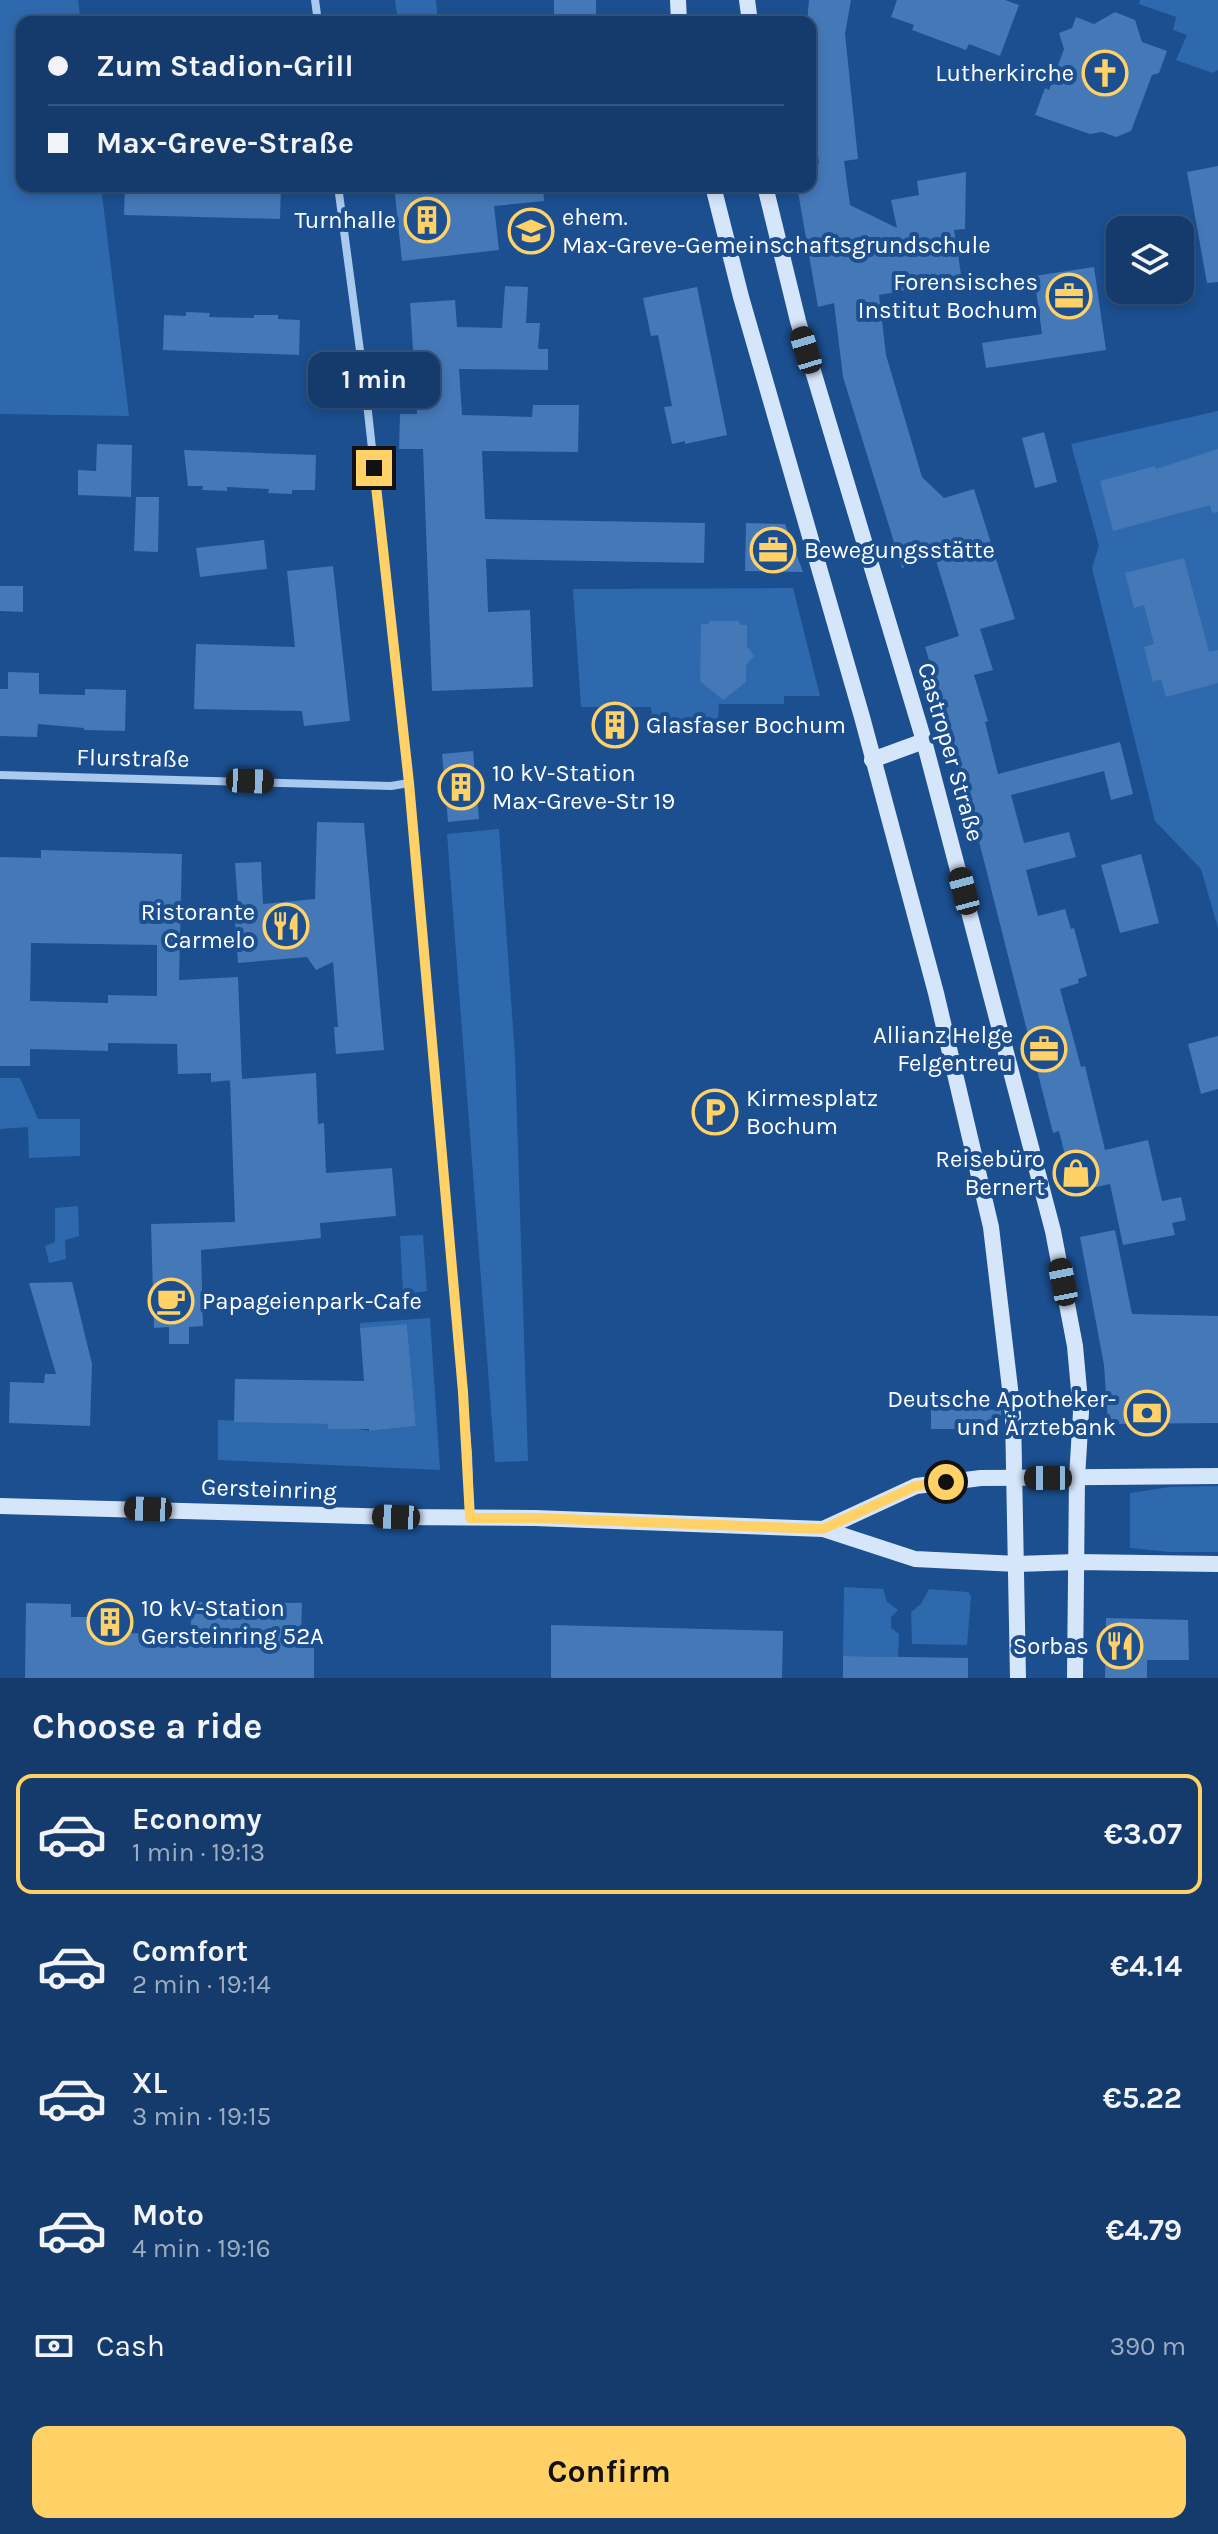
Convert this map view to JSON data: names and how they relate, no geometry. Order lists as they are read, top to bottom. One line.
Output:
{"streets":{"main road":["Castroper Straße","Gersteinring"],"street":["Flurstraße"]},"places":{"church":["Lutherkirche"],"building":["Turnhalle","Glasfaser Bochum","10 kV-Station Max-Greve-Str 19","10 kV-Station Gersteinring 52A"],"school or university":["ehem. Max-Greve-Gemeinschaftsgrundschule"],"office":["Forensisches Institut Bochum","Bewegungsstätte","Allianz Helge Felgentreu"],"restaurant":["Ristorante Carmelo","Sorbas"],"parking":["Kirmesplatz Bochum"],"shop":["Reisebüro Bernert"],"cafe":["Papageienpark-Cafe"],"bank":["Deutsche Apotheker- und Ärztebank"]},"page":{"banner":["Zum Stadion-Grill","Max-Greve-Straße"],"bubble":"1 min","heading":"Choose a ride","list":[{"name":"Economy","note":"1 min · 19:13","value":"€3.07"},{"name":"Comfort","note":"2 min · 19:14","value":"€4.14"},{"name":"XL","note":"3 min · 19:15","value":"€5.22"},{"name":"Moto","note":"4 min · 19:16","value":"€4.79"}],"pay":["Cash","390 m"],"buttons":"Confirm"}}
